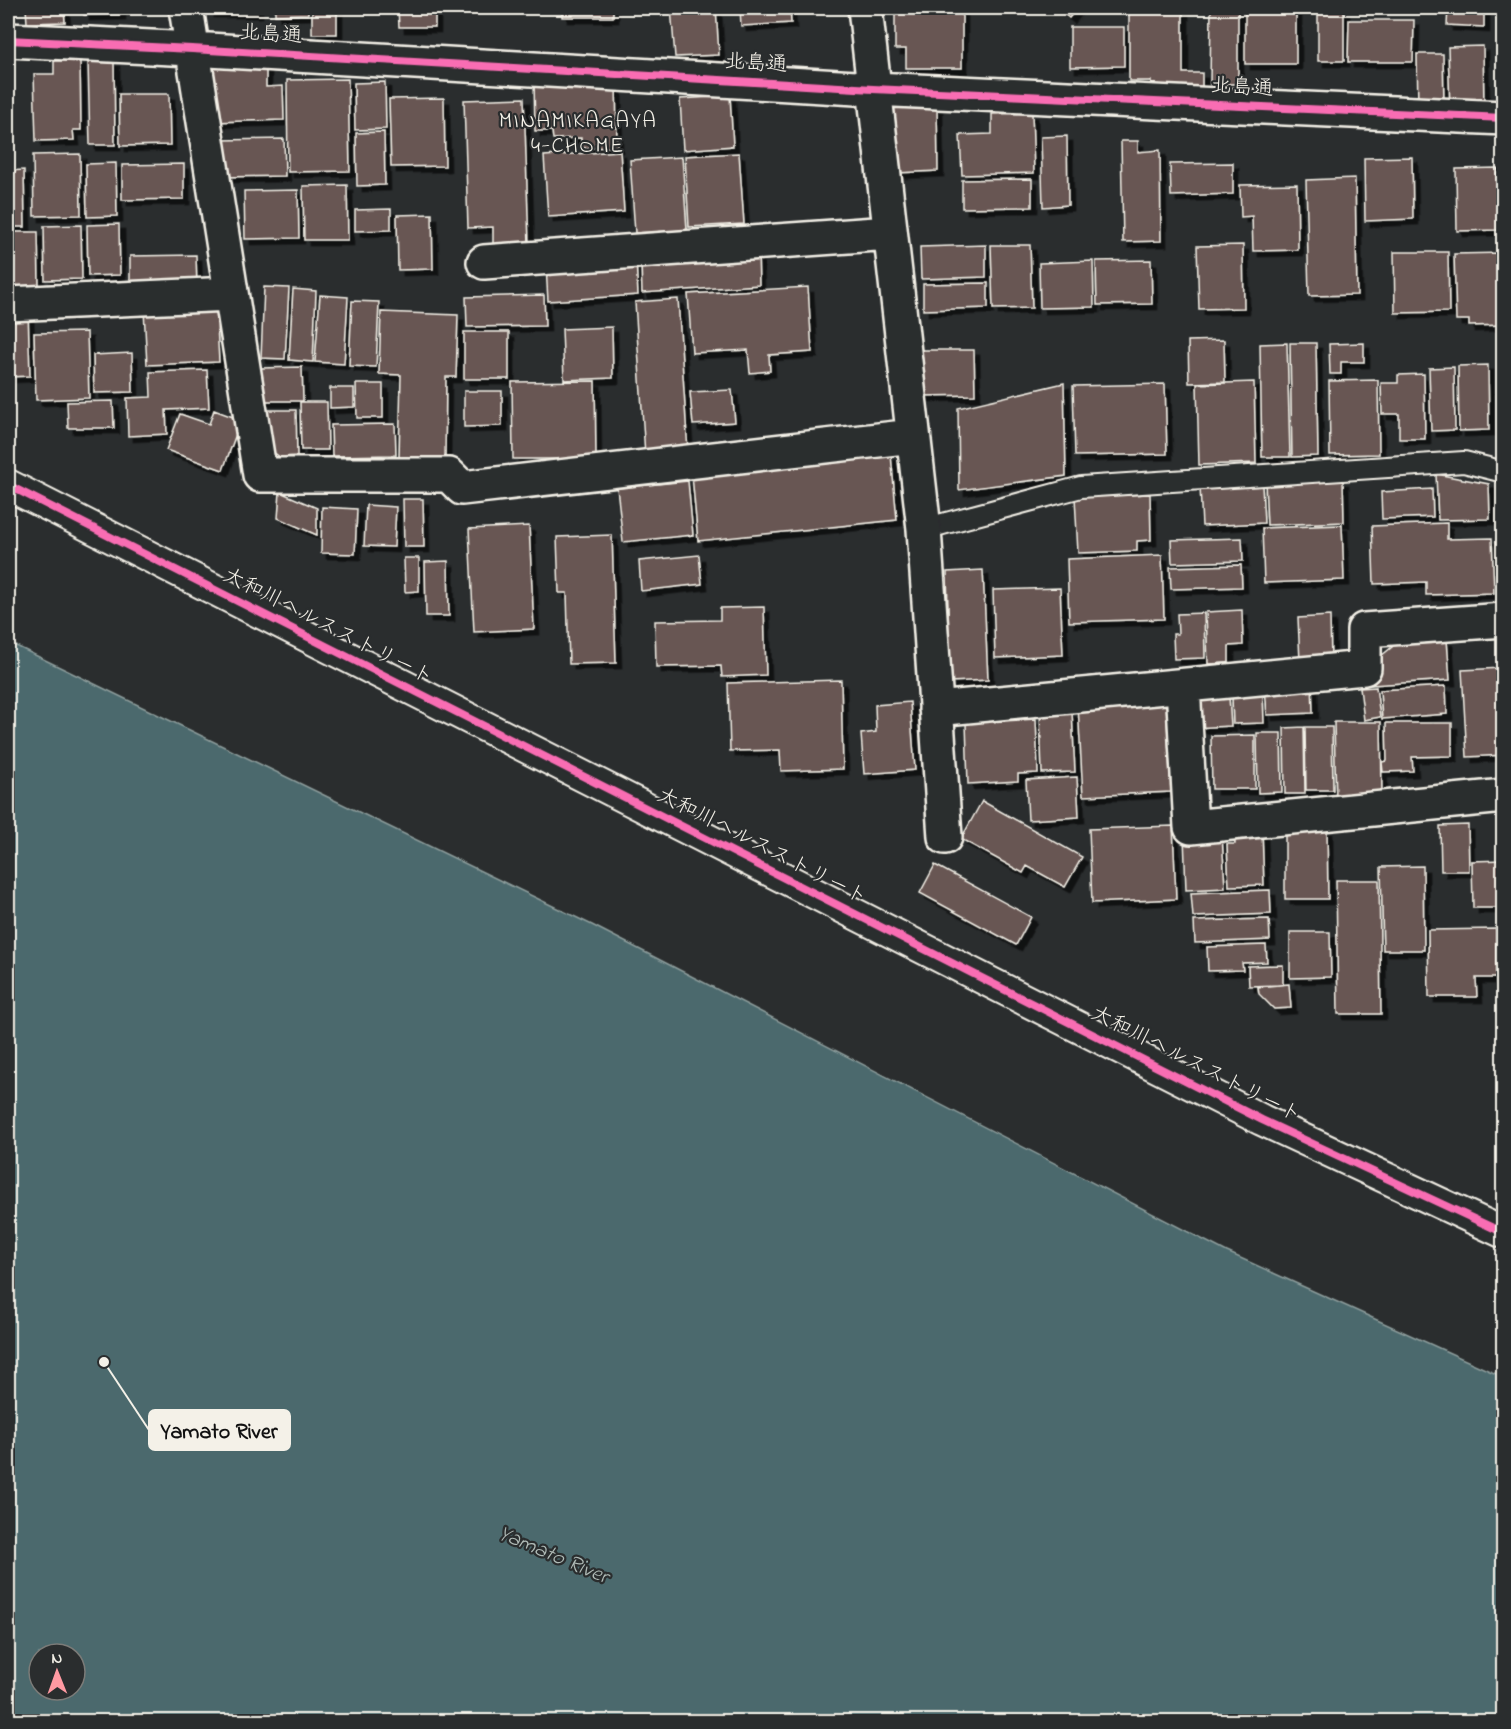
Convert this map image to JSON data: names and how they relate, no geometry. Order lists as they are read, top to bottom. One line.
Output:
{"streets":{"street":["北島通","大和川ヘルスストリート"]},"districts":["MINAMIKAGAYA 4-CHOME"],"water":["Yamato River"],"places":["Yamato River"],"north":"top"}
